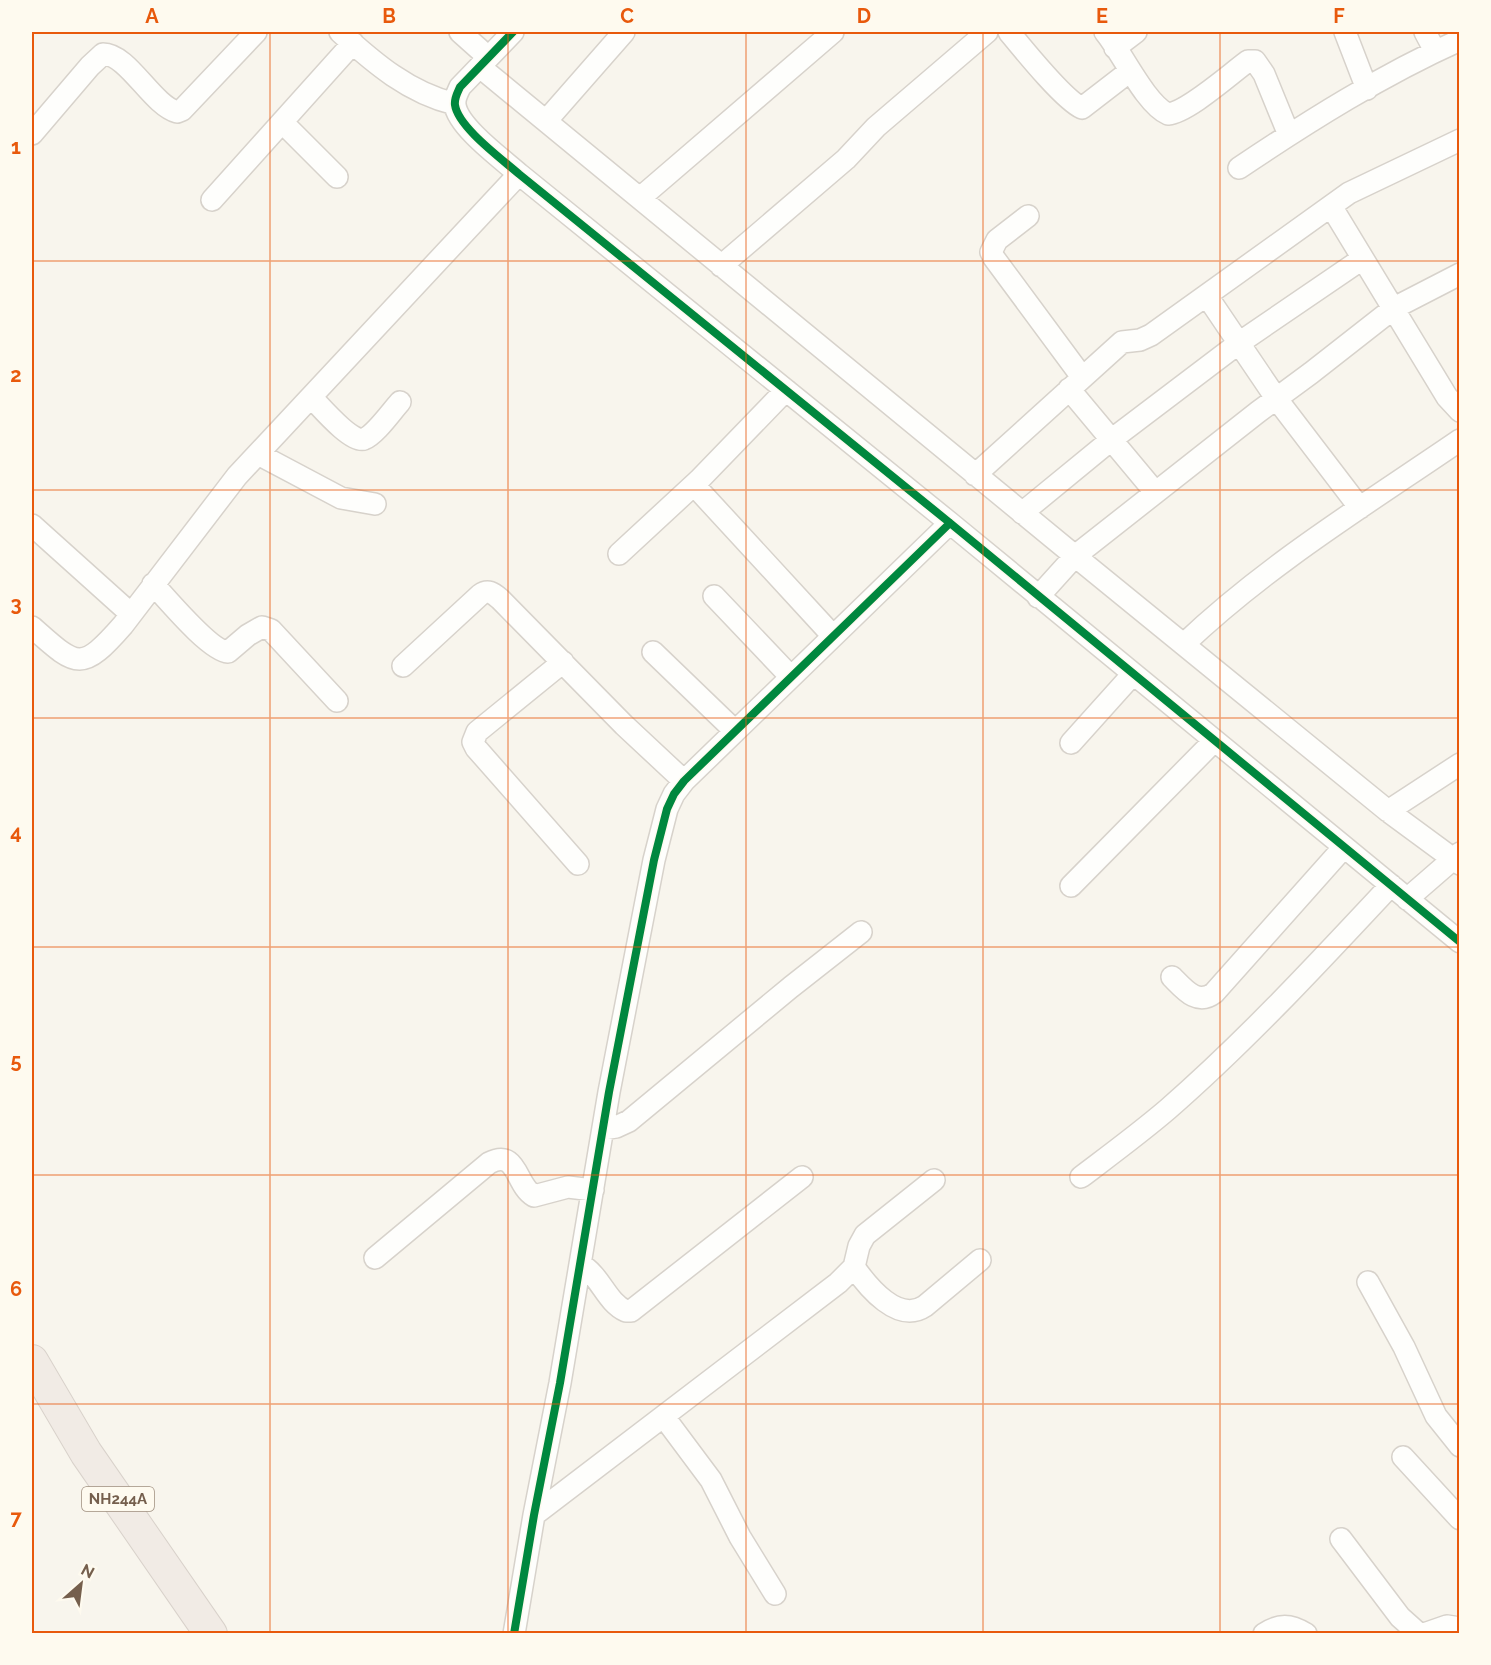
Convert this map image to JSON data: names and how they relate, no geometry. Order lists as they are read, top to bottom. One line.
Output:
{"streets":{"highway":["NH244A"]},"north":"top right","grid":{"columns":["A","B","C","D","E","F"],"rows":["1","2","3","4","5","6","7"]}}
